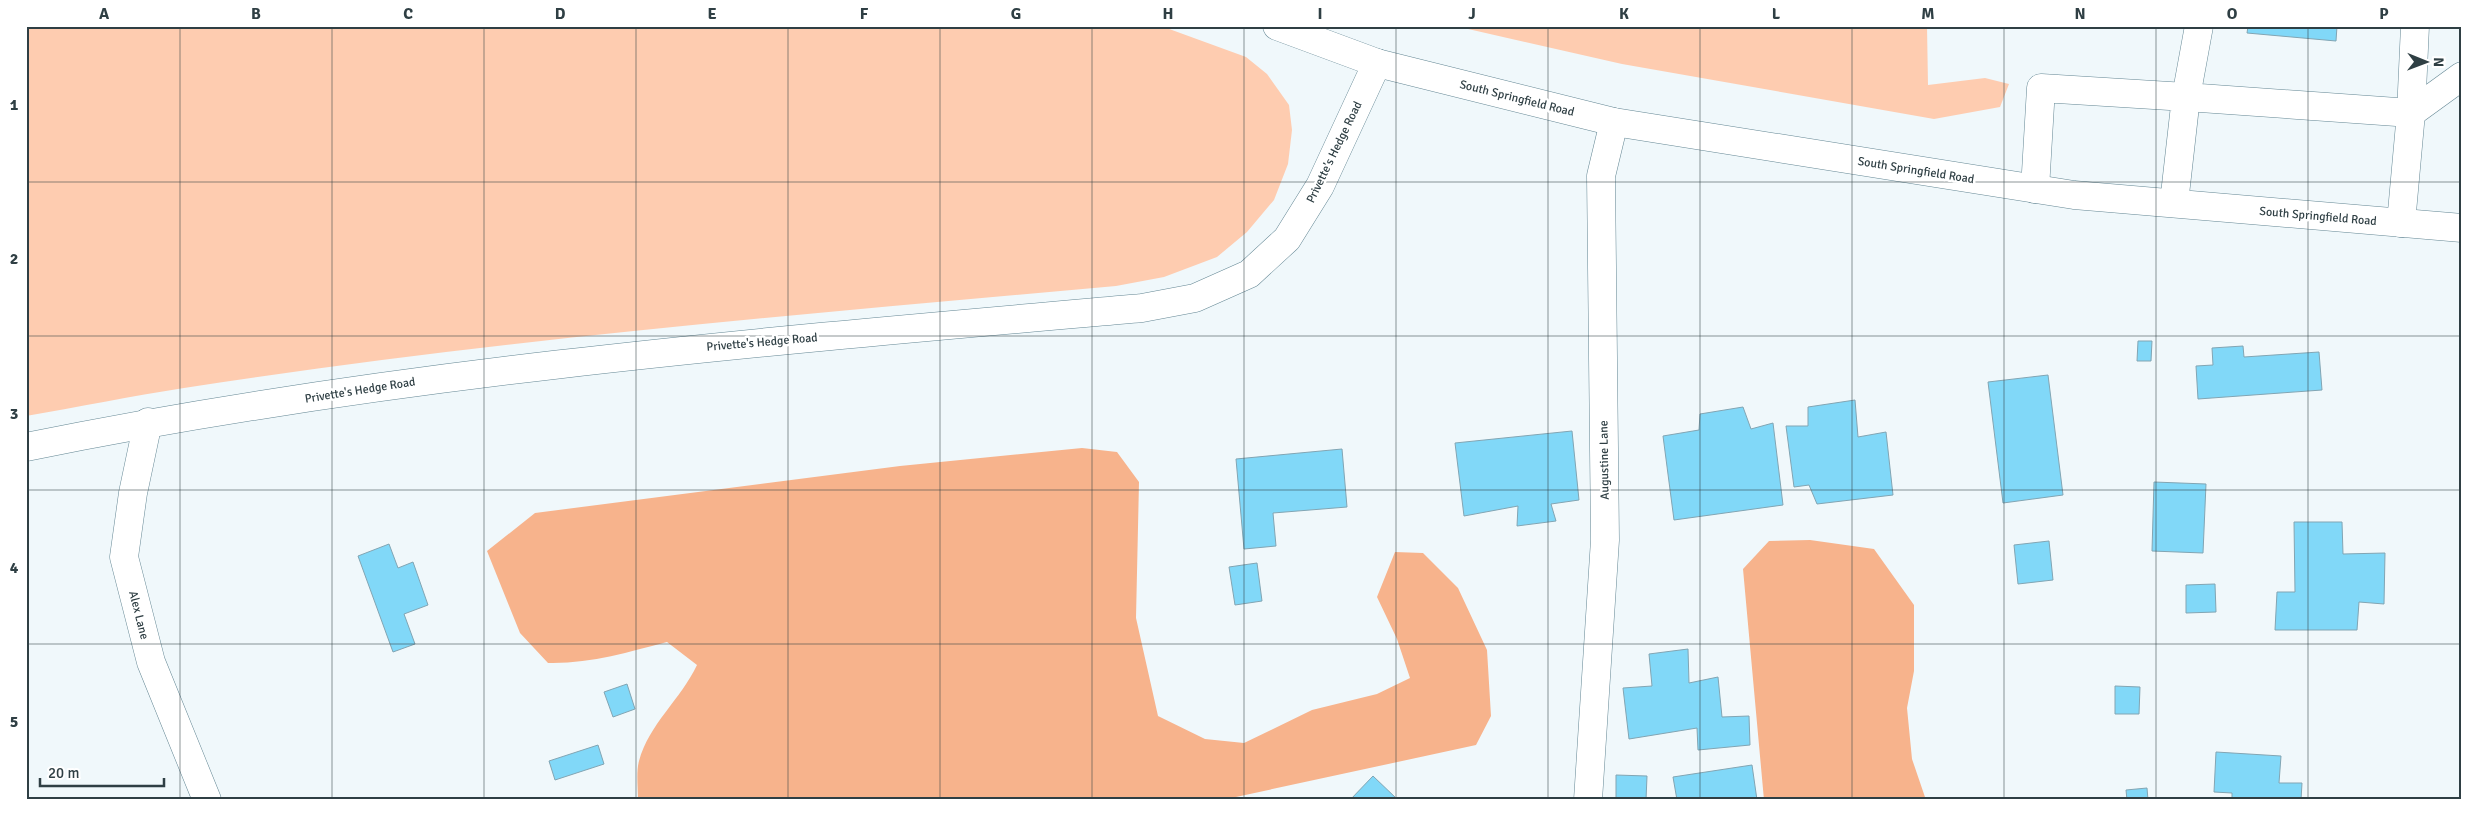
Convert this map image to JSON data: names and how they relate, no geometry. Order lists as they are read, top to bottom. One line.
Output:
{"streets":{"street":["South Springfield Road","Privette's Hedge Road","Augustine Lane","Alex Lane"]},"crossings":[["South Springfield Road","Privette's Hedge Road"],["South Springfield Road","Augustine Lane"],["Privette's Hedge Road","Alex Lane"]],"scale_bar":"20 m","north":"right","grid":{"columns":["A","B","C","D","E","F","G","H","I","J","K","L","M","N","O","P"],"rows":["1","2","3","4","5"]}}
